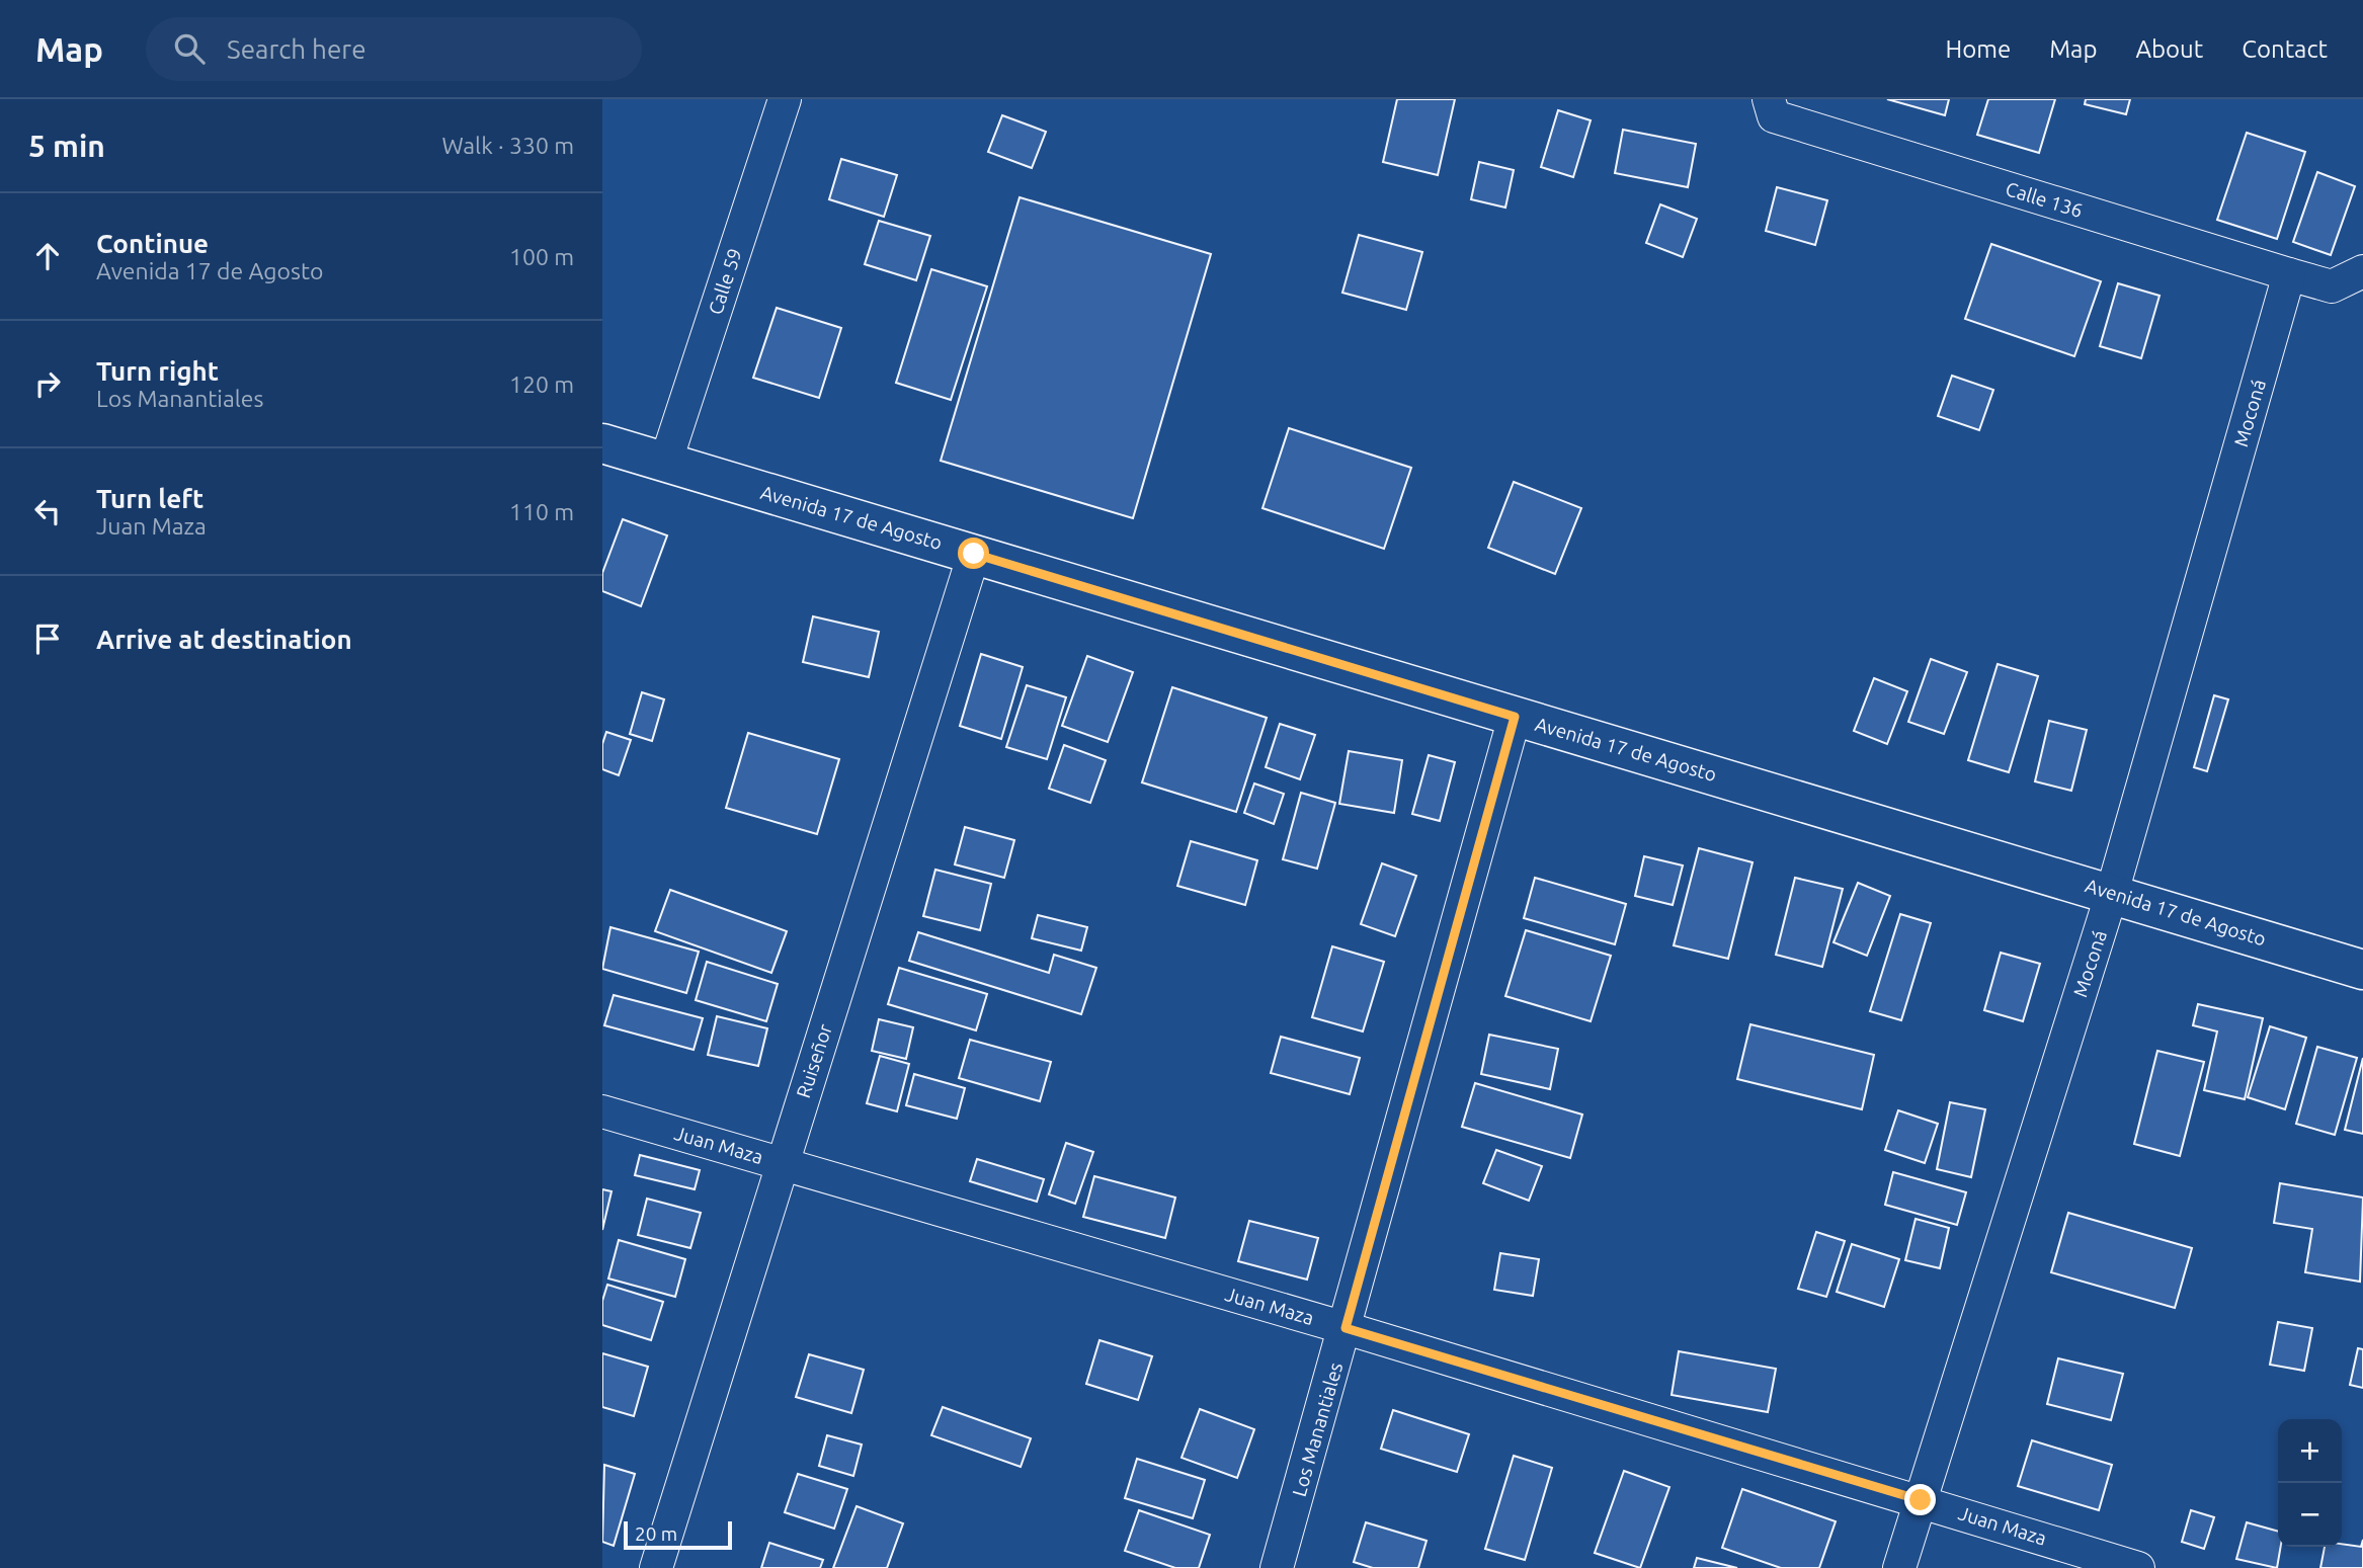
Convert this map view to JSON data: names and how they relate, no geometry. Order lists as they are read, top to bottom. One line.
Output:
{"streets":{"main road":["Avenida 17 de Agosto"],"street":["Calle 136","Calle 59","Moconá","Ruiseñor","Juan Maza","Los Manantiales"]},"crossings":[["Calle 136","Moconá"],["Calle 59","Avenida 17 de Agosto"],["Moconá","Avenida 17 de Agosto"],["Moconá","Juan Maza"],["Avenida 17 de Agosto","Ruiseñor"],["Avenida 17 de Agosto","Los Manantiales"],["Ruiseñor","Juan Maza"],["Juan Maza","Los Manantiales"]],"scale_bar":"20 m","page":{"header":"Map","search":"Search here","nav":["Home","Map","About","Contact"],"heading":["5 min","Walk · 330 m"],"list":[["Continue","Avenida 17 de Agosto","100 m"],["Turn right","Los Manantiales","120 m"],["Turn left","Juan Maza","110 m"],"Arrive at destination"],"map_buttons":["+","−"],"scale":"20 m"}}
